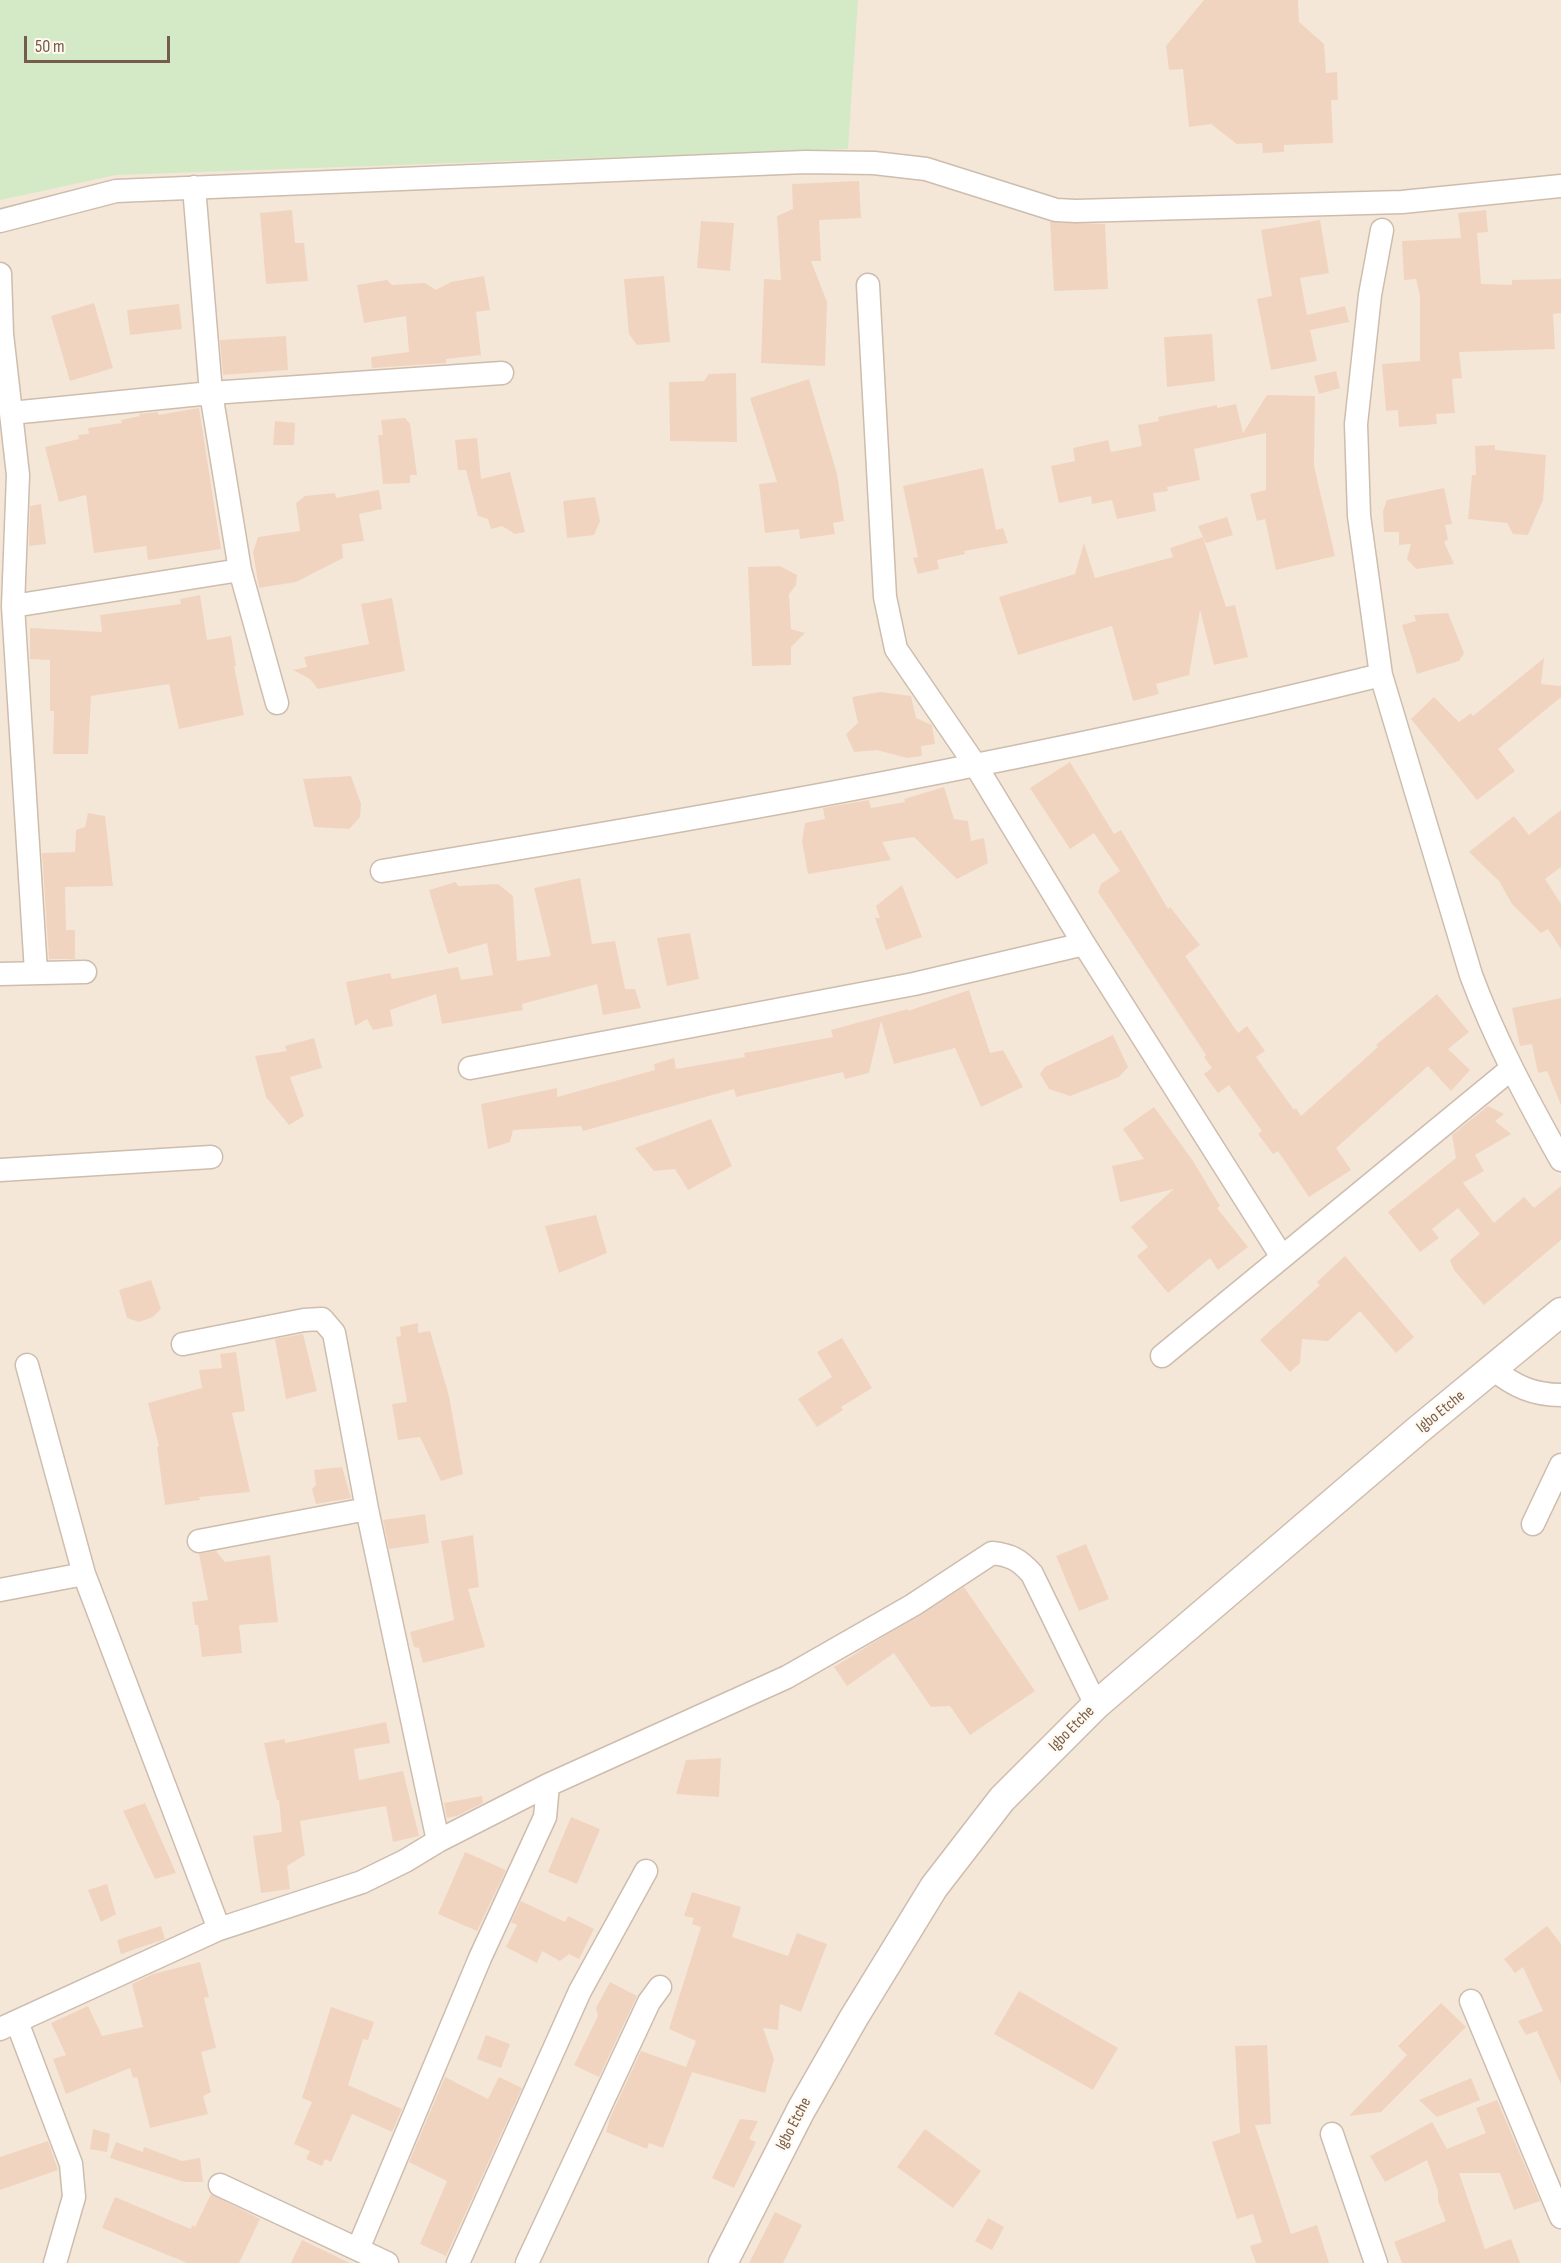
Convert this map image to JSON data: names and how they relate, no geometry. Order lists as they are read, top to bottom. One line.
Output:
{"streets":{"street":["Igbo Etche"]},"scale_bar":"50 m"}
